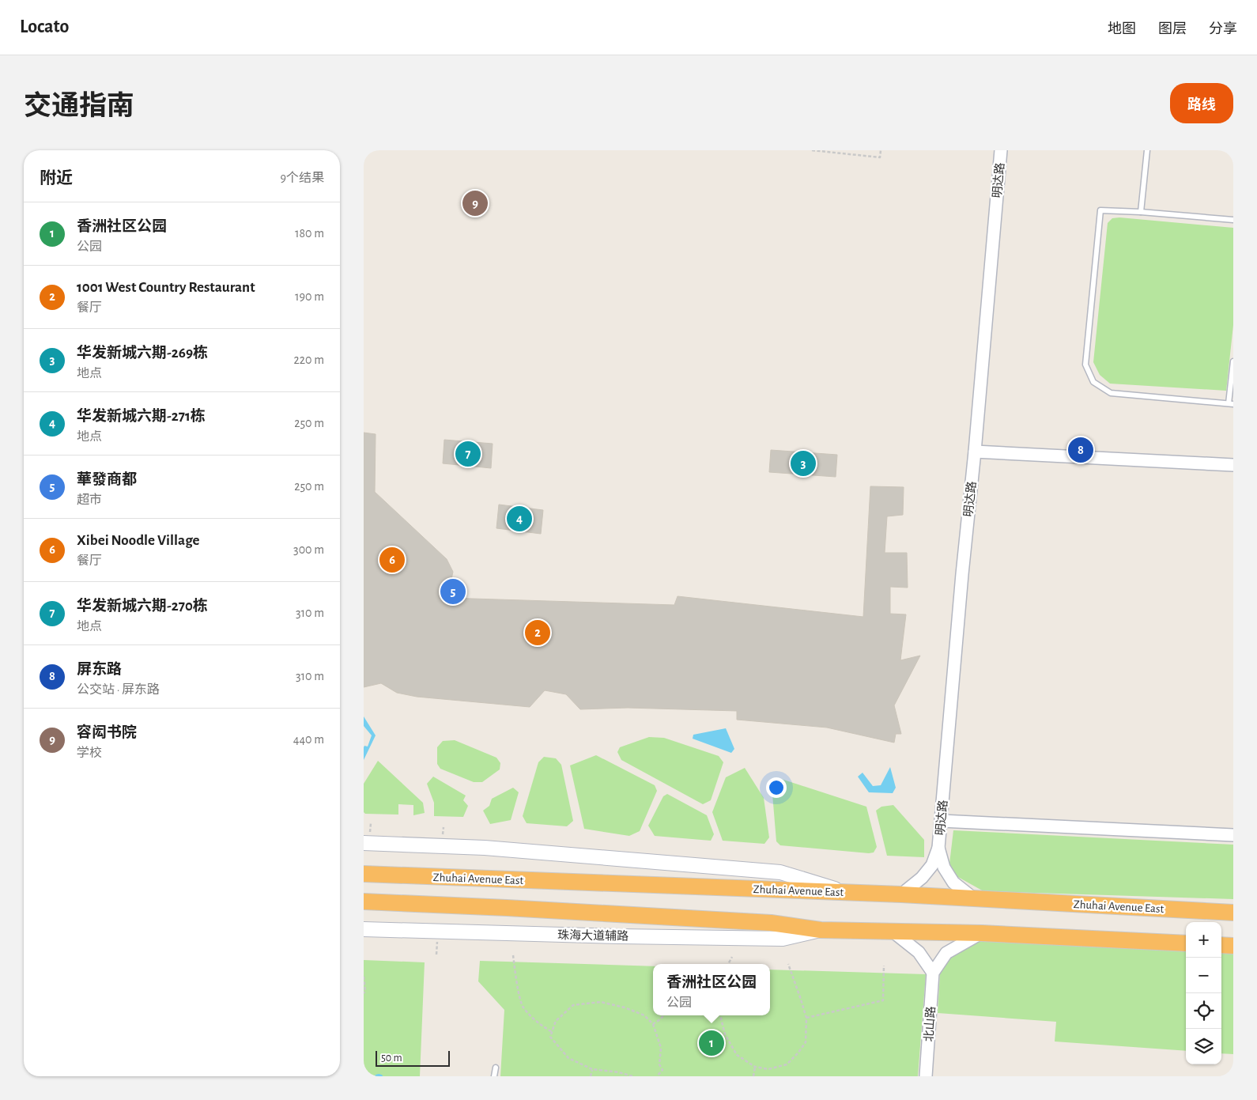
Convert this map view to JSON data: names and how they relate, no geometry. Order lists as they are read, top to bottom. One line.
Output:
{"streets":{"highway":["Zhuhai Avenue East"],"main road":["珠海大道辅路"],"street":["明达路","北山路"]},"crossings":[["明达路","Zhuhai Avenue East"]],"scale_bar":"50 m","page":{"header":"Locato","nav":["地图","图层","分享"],"title":"交通指南","buttons":"路线","heading":["附近","9个结果"],"pins":["9","8","7","3","4","6","5","2","1"],"list":[{"mark":"1","name":"香洲社区公园","note":"公园","value":"180 m"},{"mark":"2","name":"1001 West Country Restaurant","note":"餐厅","value":"190 m"},{"mark":"3","name":"华发新城六期-269栋","note":"地点","value":"220 m"},{"mark":"4","name":"华发新城六期-271栋","note":"地点","value":"250 m"},{"mark":"5","name":"華發商都","note":"超市","value":"250 m"},{"mark":"6","name":"Xibei Noodle Village","note":"餐厅","value":"300 m"},{"mark":"7","name":"华发新城六期-270栋","note":"地点","value":"310 m"},{"mark":"8","name":"屏东路","note":"公交站 · 屏东路","value":"310 m"},{"mark":"9","name":"容闳书院","note":"学校","value":"440 m"}],"map_buttons":["+","−"],"popup":["香洲社区公园","公园"],"scale":"50 m"}}
